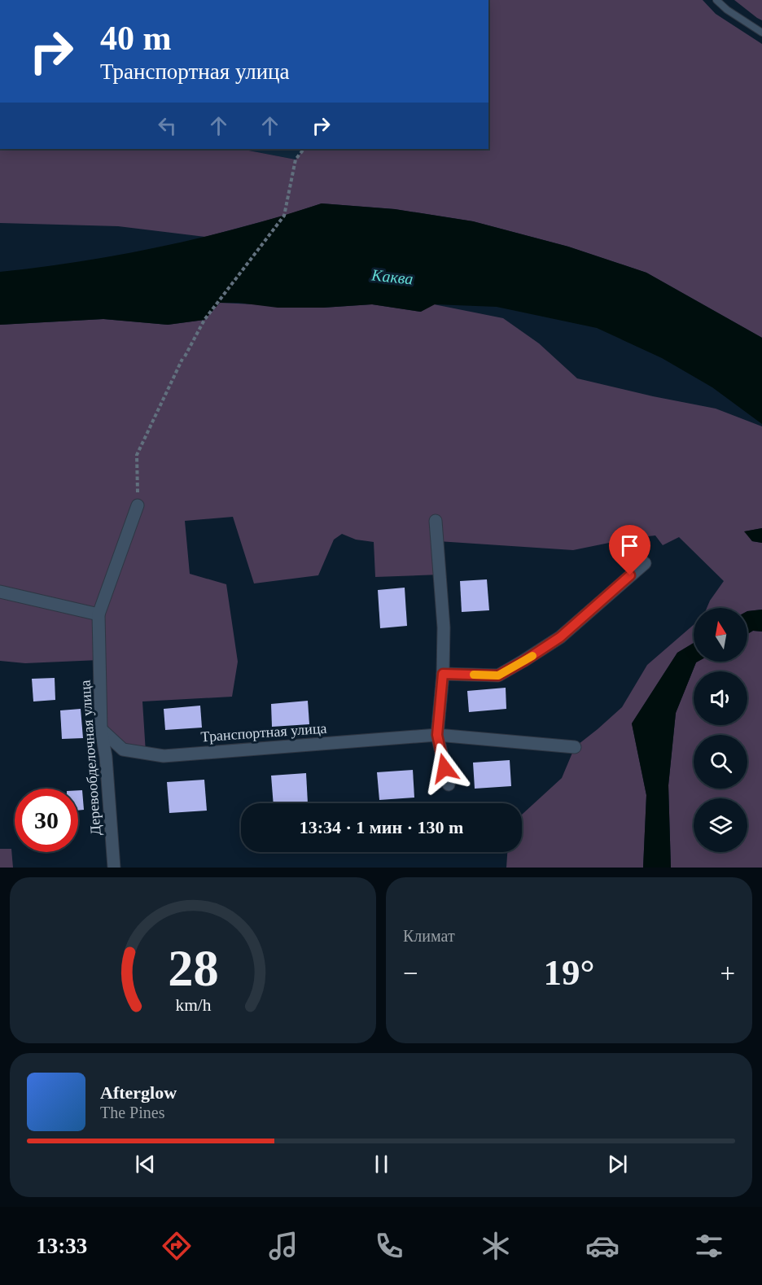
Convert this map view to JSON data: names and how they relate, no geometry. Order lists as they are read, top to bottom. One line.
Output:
{"streets":{"street":["Транспортная улица","Деревообделочная улица"]},"crossings":[["Транспортная улица","Деревообделочная улица"]],"water":["Каква"],"north":"top","page":{"turn":["40 m","Транспортная улица"],"limit":"30","trip":"13:34 · 1 мин · 130 m","tile":"Климат","heat":["−","19°","+"],"song":["Afterglow","The Pines"],"tabs":"13:33","gauge":["28","km/h"]}}
